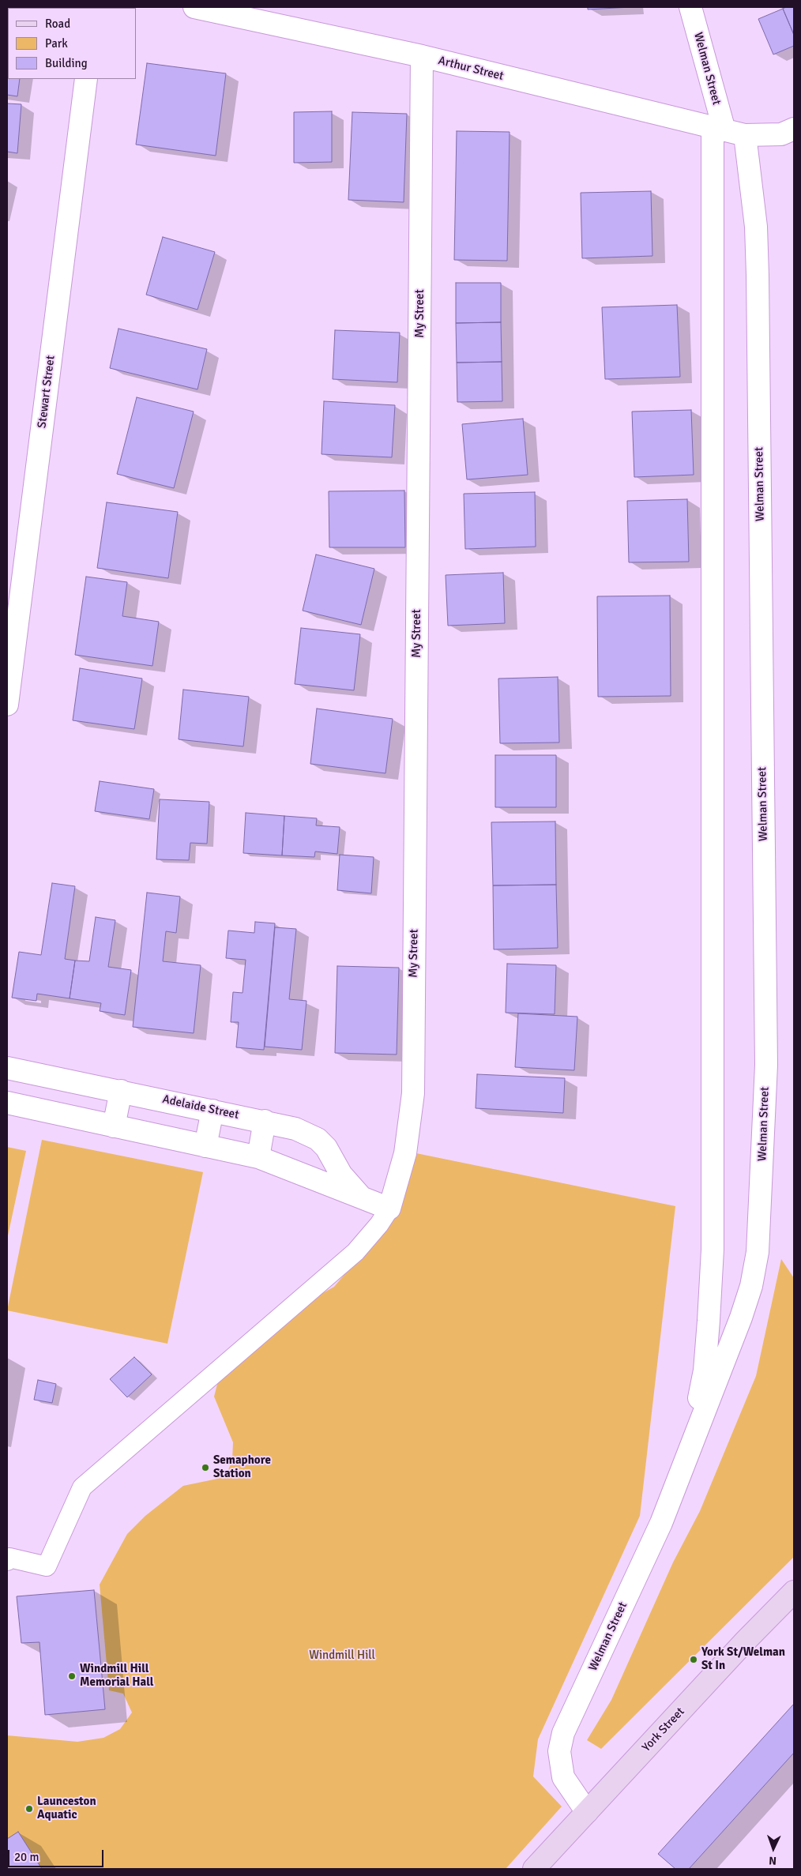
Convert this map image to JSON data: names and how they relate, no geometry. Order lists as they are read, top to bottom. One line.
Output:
{"streets":{"street":["Arthur Street","Welman Street","My Street","Stewart Street","Adelaide Street","York Street"]},"crossings":[["Arthur Street","Welman Street"],["Arthur Street","My Street"],["Welman Street","York Street"],["My Street","Adelaide Street"]],"parks":["Windmill Hill"],"places":["Semaphore Station","York St/Welman St In","Windmill Hill Memorial Hall","Launceston Aquatic"],"legend":["Road","Park","Building"],"scale_bar":"20 m","north":"bottom"}
